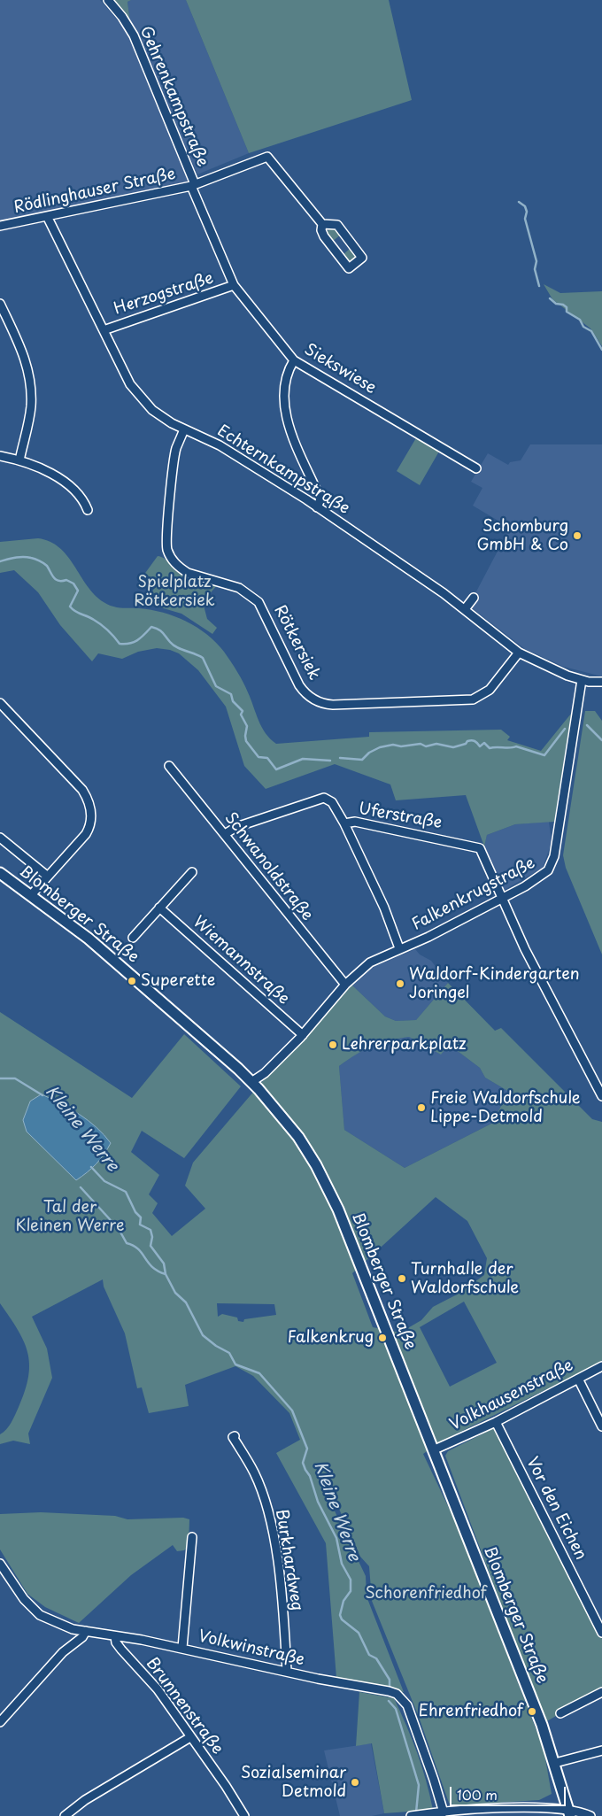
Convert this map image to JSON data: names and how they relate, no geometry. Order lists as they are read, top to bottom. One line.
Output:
{"streets":{"street":["Gehrenkampstraße","Rödlinghauser Straße","Herzogstraße","Siekswiese","Echternkampstraße","Rötkersiek","Uferstraße","Schwanoldstraße","Falkenkrugstraße","Blomberger Straße","Wiemannstraße","Volkhausenstraße","Vor den Eichen","Burkhardweg","Volkwinstraße","Brunnenstraße"]},"crossings":[["Gehrenkampstraße","Rödlinghauser Straße"],["Gehrenkampstraße","Siekswiese"],["Rödlinghauser Straße","Siekswiese"],["Rödlinghauser Straße","Echternkampstraße"],["Herzogstraße","Siekswiese"],["Herzogstraße","Echternkampstraße"],["Echternkampstraße","Rötkersiek"],["Echternkampstraße","Falkenkrugstraße"],["Uferstraße","Schwanoldstraße"],["Uferstraße","Falkenkrugstraße"],["Schwanoldstraße","Falkenkrugstraße"],["Falkenkrugstraße","Blomberger Straße"],["Falkenkrugstraße","Wiemannstraße"],["Blomberger Straße","Volkhausenstraße"],["Volkhausenstraße","Vor den Eichen"],["Burkhardweg","Volkwinstraße"],["Volkwinstraße","Brunnenstraße"]],"water":["Kleine Werre"],"parks":["Spielplatz Rötkersiek","Tal der Kleinen Werre","Schorenfriedhof"],"places":["Schomburg GmbH & Co","Superette","Waldorf-Kindergarten Joringel","Lehrerparkplatz","Freie Waldorfschule Lippe-Detmold","Turnhalle der Waldorfschule","Falkenkrug","Ehrenfriedhof","Sozialseminar Detmold"],"scale_bar":"100 m"}
